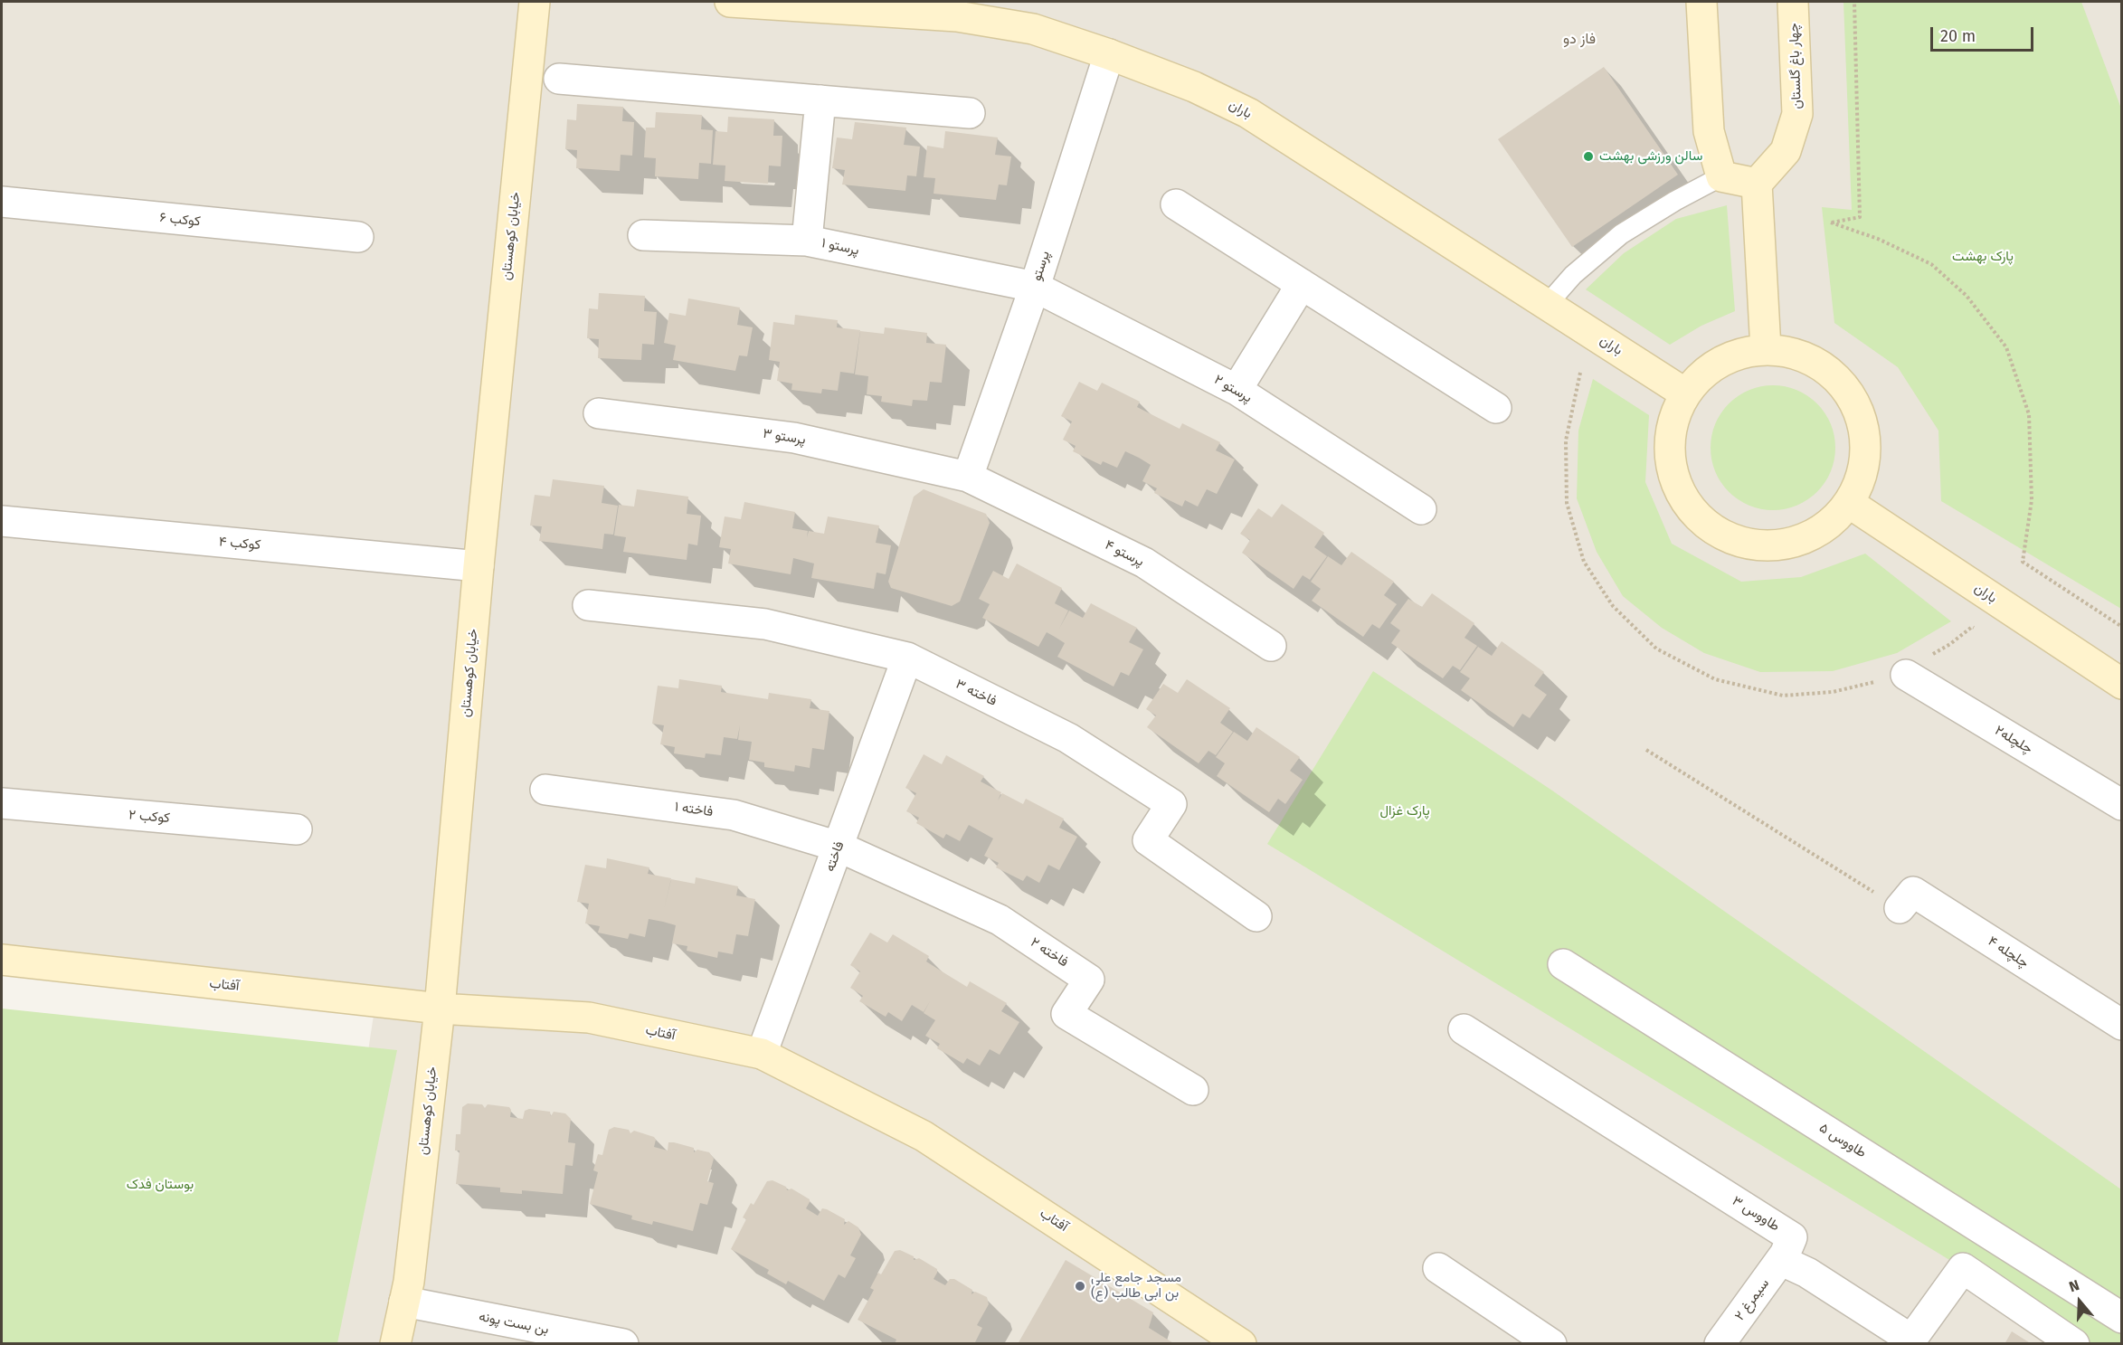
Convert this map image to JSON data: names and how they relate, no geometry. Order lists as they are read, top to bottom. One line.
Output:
{"streets":{"street":["چهار باغ گلستان","باران","کوکب ۶","خیابان کوهستان","پرستو ۱","پرستو","پرستو ۲","پرستو ۳","کوکب ۴","پرستو ۴","فاخته ۳","چلچله۲","فاخته ۱","کوکب ۲","فاخته","فاخته ۲","چلچله ۴","آفتاب","طاووس ۵","طاووس ۳","سیمرغ ۲","بن بست پونه"]},"crossings":[["باران","پرستو"],["خیابان کوهستان","کوکب ۴"],["خیابان کوهستان","آفتاب"],["خیابان کوهستان","بن بست پونه"],["پرستو ۱","پرستو"],["پرستو ۱","پرستو ۲"],["پرستو","پرستو ۲"],["پرستو","پرستو ۳"],["پرستو","پرستو ۴"],["پرستو ۳","پرستو ۴"],["فاخته ۳","فاخته"],["فاخته ۱","فاخته"],["فاخته ۱","فاخته ۲"],["فاخته","فاخته ۲"],["فاخته","آفتاب"],["طاووس ۳","سیمرغ ۲"]],"districts":["فاز دو"],"parks":["پارک بهشت","پارک غزال","بوستان فدک"],"places":["سالن ورزشی بهشت","مسجد جامع علی بن ابی طالب (ع)"],"scale_bar":"20 m","north":"top"}
